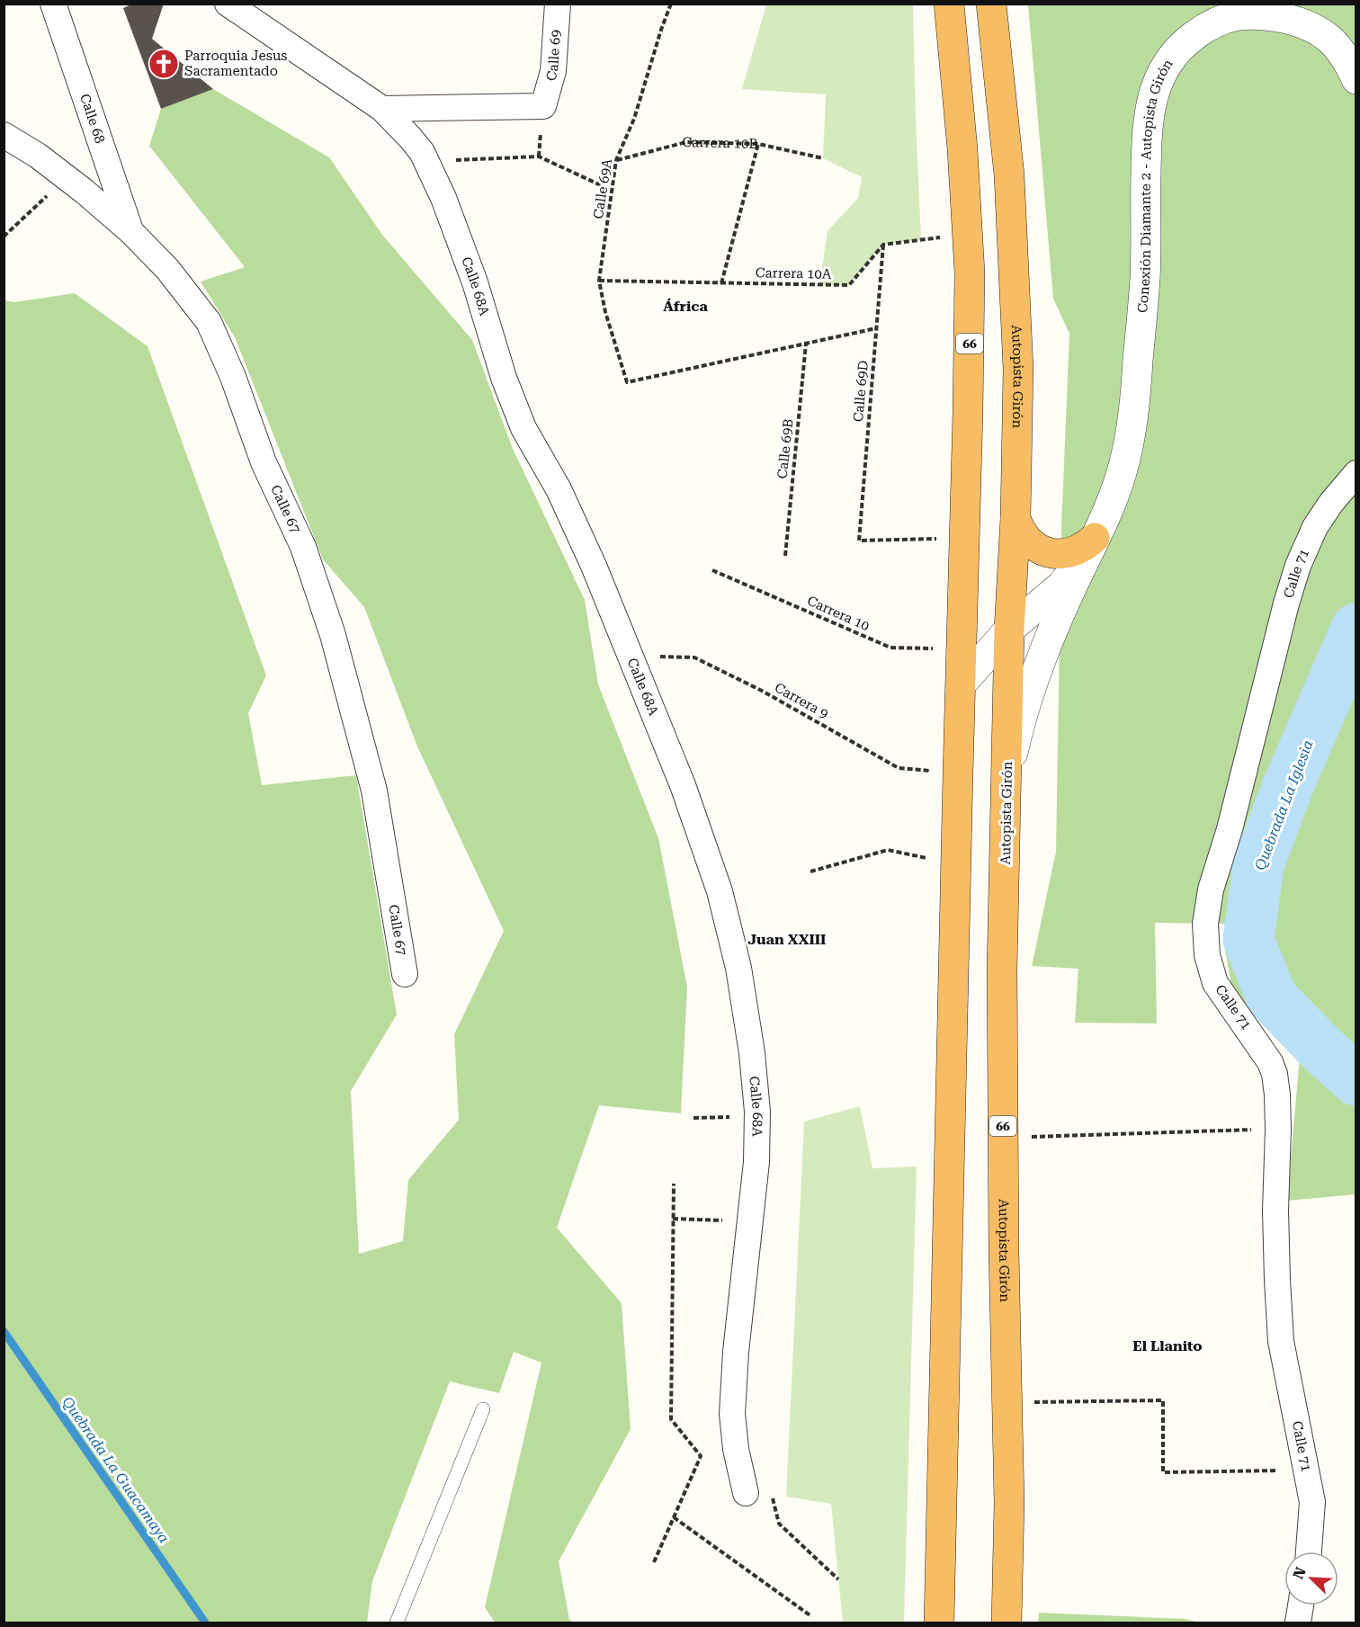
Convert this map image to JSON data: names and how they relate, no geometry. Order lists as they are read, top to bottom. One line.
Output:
{"streets":{"highway":["66","Autopista Girón"],"street":["Calle 69","Calle 68","Conexión Diamante 2 - Autopista Girón","Calle 68A","Calle 67","Calle 71"],"path":["Carrera 10B","Calle 69A","Carrera 10A","Calle 69D","Calle 69B","Carrera 10","Carrera 9"]},"crossings":[["Calle 69","Calle 68A"],["Calle 68","Calle 67"],["Carrera 10B","Calle 69A"],["Conexión Diamante 2 - Autopista Girón","66"],["Conexión Diamante 2 - Autopista Girón","Autopista Girón"],["Calle 69A","Carrera 10A"],["Calle 69A","Calle 69B"],["Carrera 10A","Calle 69D"],["Calle 68A","Carrera 9"],["66","Calle 69D"],["66","Carrera 10"],["66","Carrera 9"]],"districts":["África","Juan XXIII","El Llanito"],"water":["Quebrada La Iglesia","Quebrada La Guacamaya"],"places":{"church":["Parroquia Jesus Sacramentado"]},"north":"top left"}
